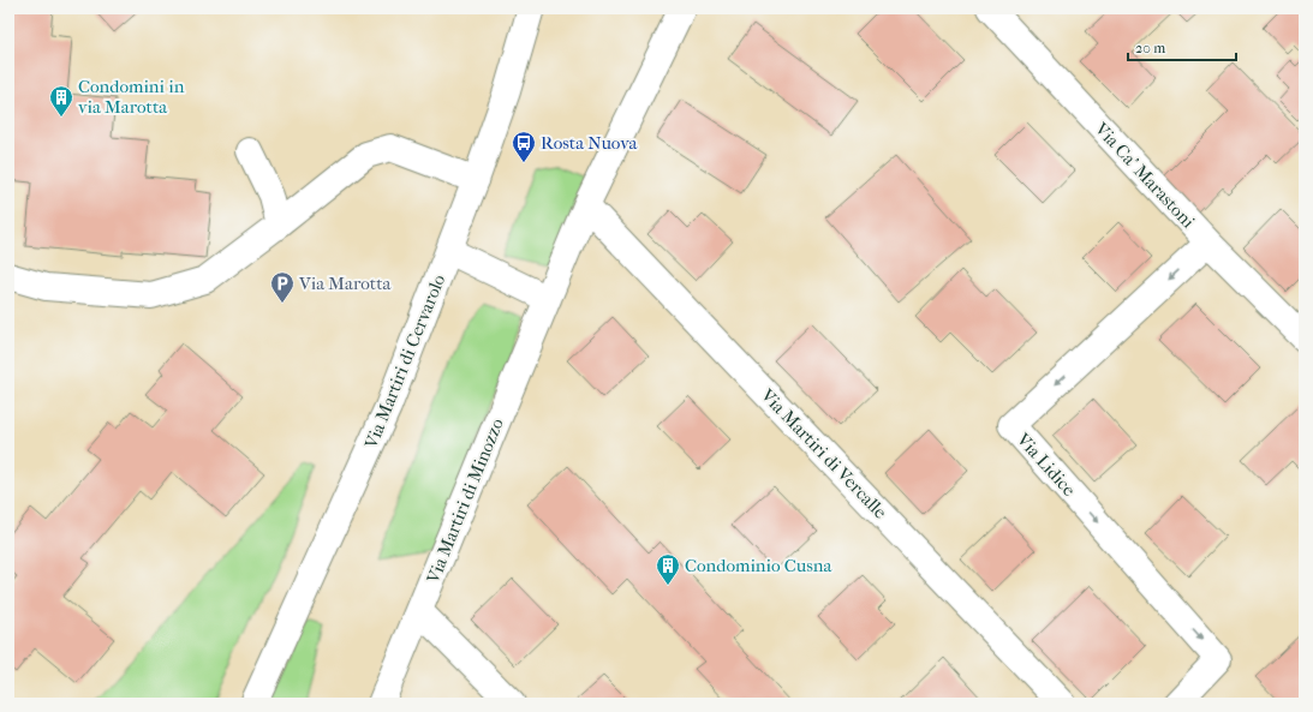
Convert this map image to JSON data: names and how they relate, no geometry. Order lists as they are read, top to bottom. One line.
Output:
{"streets":{"street":["Via Ca' Marastoni","Via Martiri di Cervarolo","Via Martiri di Vercalle","Via Lidice","Via Martiri di Minozzo"]},"crossings":[["Via Ca' Marastoni","Via Lidice"],["Via Martiri di Vercalle","Via Martiri di Minozzo"]],"places":{"building":["Condomini in via Marotta","Condominio Cusna"],"bus stop":["Rosta Nuova"],"parking":["Via Marotta"]},"scale_bar":"20 m"}
